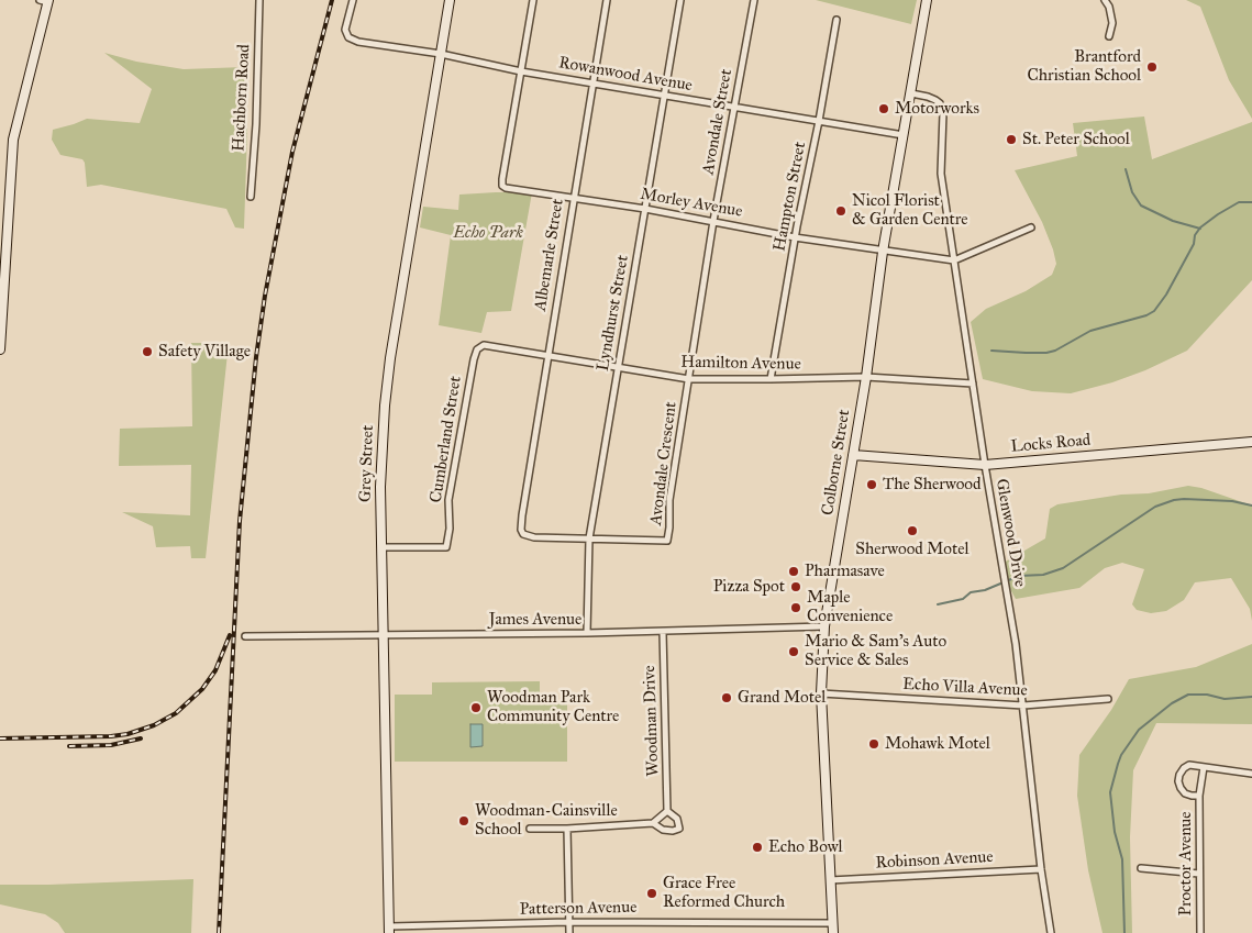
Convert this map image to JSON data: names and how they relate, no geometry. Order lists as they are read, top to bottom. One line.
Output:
{"streets":{"street":["Rowanwood Avenue","Hachborn Road","Avondale Street","Hampton Street","Morley Avenue","Albemarle Street","Lyndhurst Street","Hamilton Avenue","Cumberland Street","Locks Road","Colborne Street","Grey Street","Avondale Crescent","Glenwood Drive","James Avenue","Echo Villa Avenue","Woodman Drive","Robinson Avenue","Proctor Avenue","Patterson Avenue"]},"crossings":[["Rowanwood Avenue","Avondale Street"],["Rowanwood Avenue","Hampton Street"],["Rowanwood Avenue","Morley Avenue"],["Rowanwood Avenue","Albemarle Street"],["Rowanwood Avenue","Lyndhurst Street"],["Rowanwood Avenue","Colborne Street"],["Rowanwood Avenue","Grey Street"],["Avondale Street","Morley Avenue"],["Avondale Street","Hamilton Avenue"],["Avondale Street","Avondale Crescent"],["Hampton Street","Morley Avenue"],["Hampton Street","Hamilton Avenue"],["Morley Avenue","Albemarle Street"],["Morley Avenue","Lyndhurst Street"],["Morley Avenue","Colborne Street"],["Morley Avenue","Glenwood Drive"],["Albemarle Street","Lyndhurst Street"],["Albemarle Street","Hamilton Avenue"],["Albemarle Street","Avondale Crescent"],["Lyndhurst Street","Hamilton Avenue"],["Lyndhurst Street","Avondale Crescent"],["Lyndhurst Street","James Avenue"],["Hamilton Avenue","Cumberland Street"],["Hamilton Avenue","Colborne Street"],["Hamilton Avenue","Avondale Crescent"],["Hamilton Avenue","Glenwood Drive"],["Cumberland Street","Grey Street"],["Locks Road","Colborne Street"],["Locks Road","Glenwood Drive"],["Colborne Street","Glenwood Drive"],["Colborne Street","James Avenue"],["Colborne Street","Echo Villa Avenue"],["Colborne Street","Robinson Avenue"],["Colborne Street","Patterson Avenue"],["Grey Street","James Avenue"],["Grey Street","Patterson Avenue"],["Glenwood Drive","Echo Villa Avenue"],["Glenwood Drive","Robinson Avenue"],["James Avenue","Woodman Drive"]],"parks":["Echo Park"],"places":["Brantford Christian School","Motorworks","St. Peter School","Nicol Florist & Garden Centre","Safety Village","The Sherwood","Sherwood Motel","Pharmasave","Pizza Spot","Maple Convenience","Mario & Sam's Auto Service & Sales","Grand Motel","Woodman Park Community Centre","Mohawk Motel","Woodman-Cainsville School","Echo Bowl","Grace Free Reformed Church"]}
